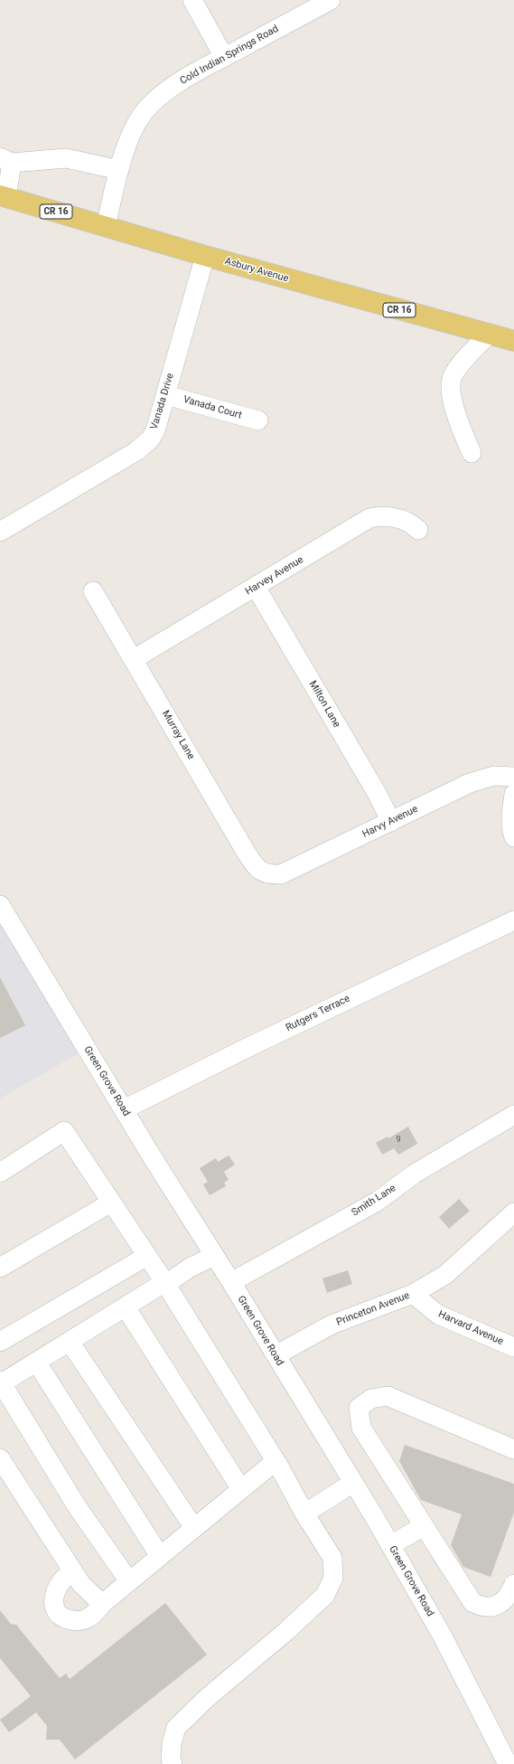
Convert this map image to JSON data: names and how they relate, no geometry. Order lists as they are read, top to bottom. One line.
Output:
{"streets":{"main road":["CR 16","Asbury Avenue"],"street":["Cold Indian Springs Road","Vanada Drive","Vanada Court","Harvey Avenue","Milton Lane","Murray Lane","Harvy Avenue","Rutgers Terrace","Green Grove Road","Smith Lane","Princeton Avenue","Harvard Avenue"]},"crossings":[["Cold Indian Springs Road","Asbury Avenue"],["Asbury Avenue","Vanada Drive"],["Vanada Drive","Vanada Court"],["Harvey Avenue","Milton Lane"],["Harvey Avenue","Murray Lane"],["Milton Lane","Harvy Avenue"],["Murray Lane","Harvy Avenue"],["Rutgers Terrace","Green Grove Road"],["Green Grove Road","Smith Lane"],["Green Grove Road","Princeton Avenue"],["Princeton Avenue","Harvard Avenue"]],"house_numbers":["9"]}
